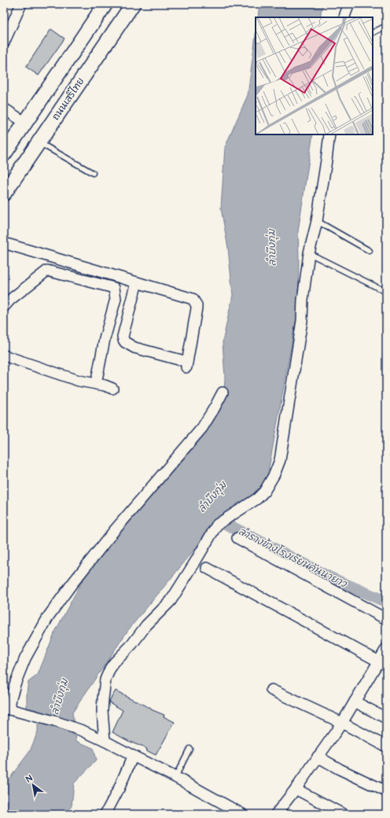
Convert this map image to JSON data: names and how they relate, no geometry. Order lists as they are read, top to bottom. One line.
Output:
{"streets":{"main road":["ถนนเสรีไทย"]},"water":["ลำบึงกุ่ม","ลำรางข้างโรงเรียนคันนายาว"],"north":"top left"}
